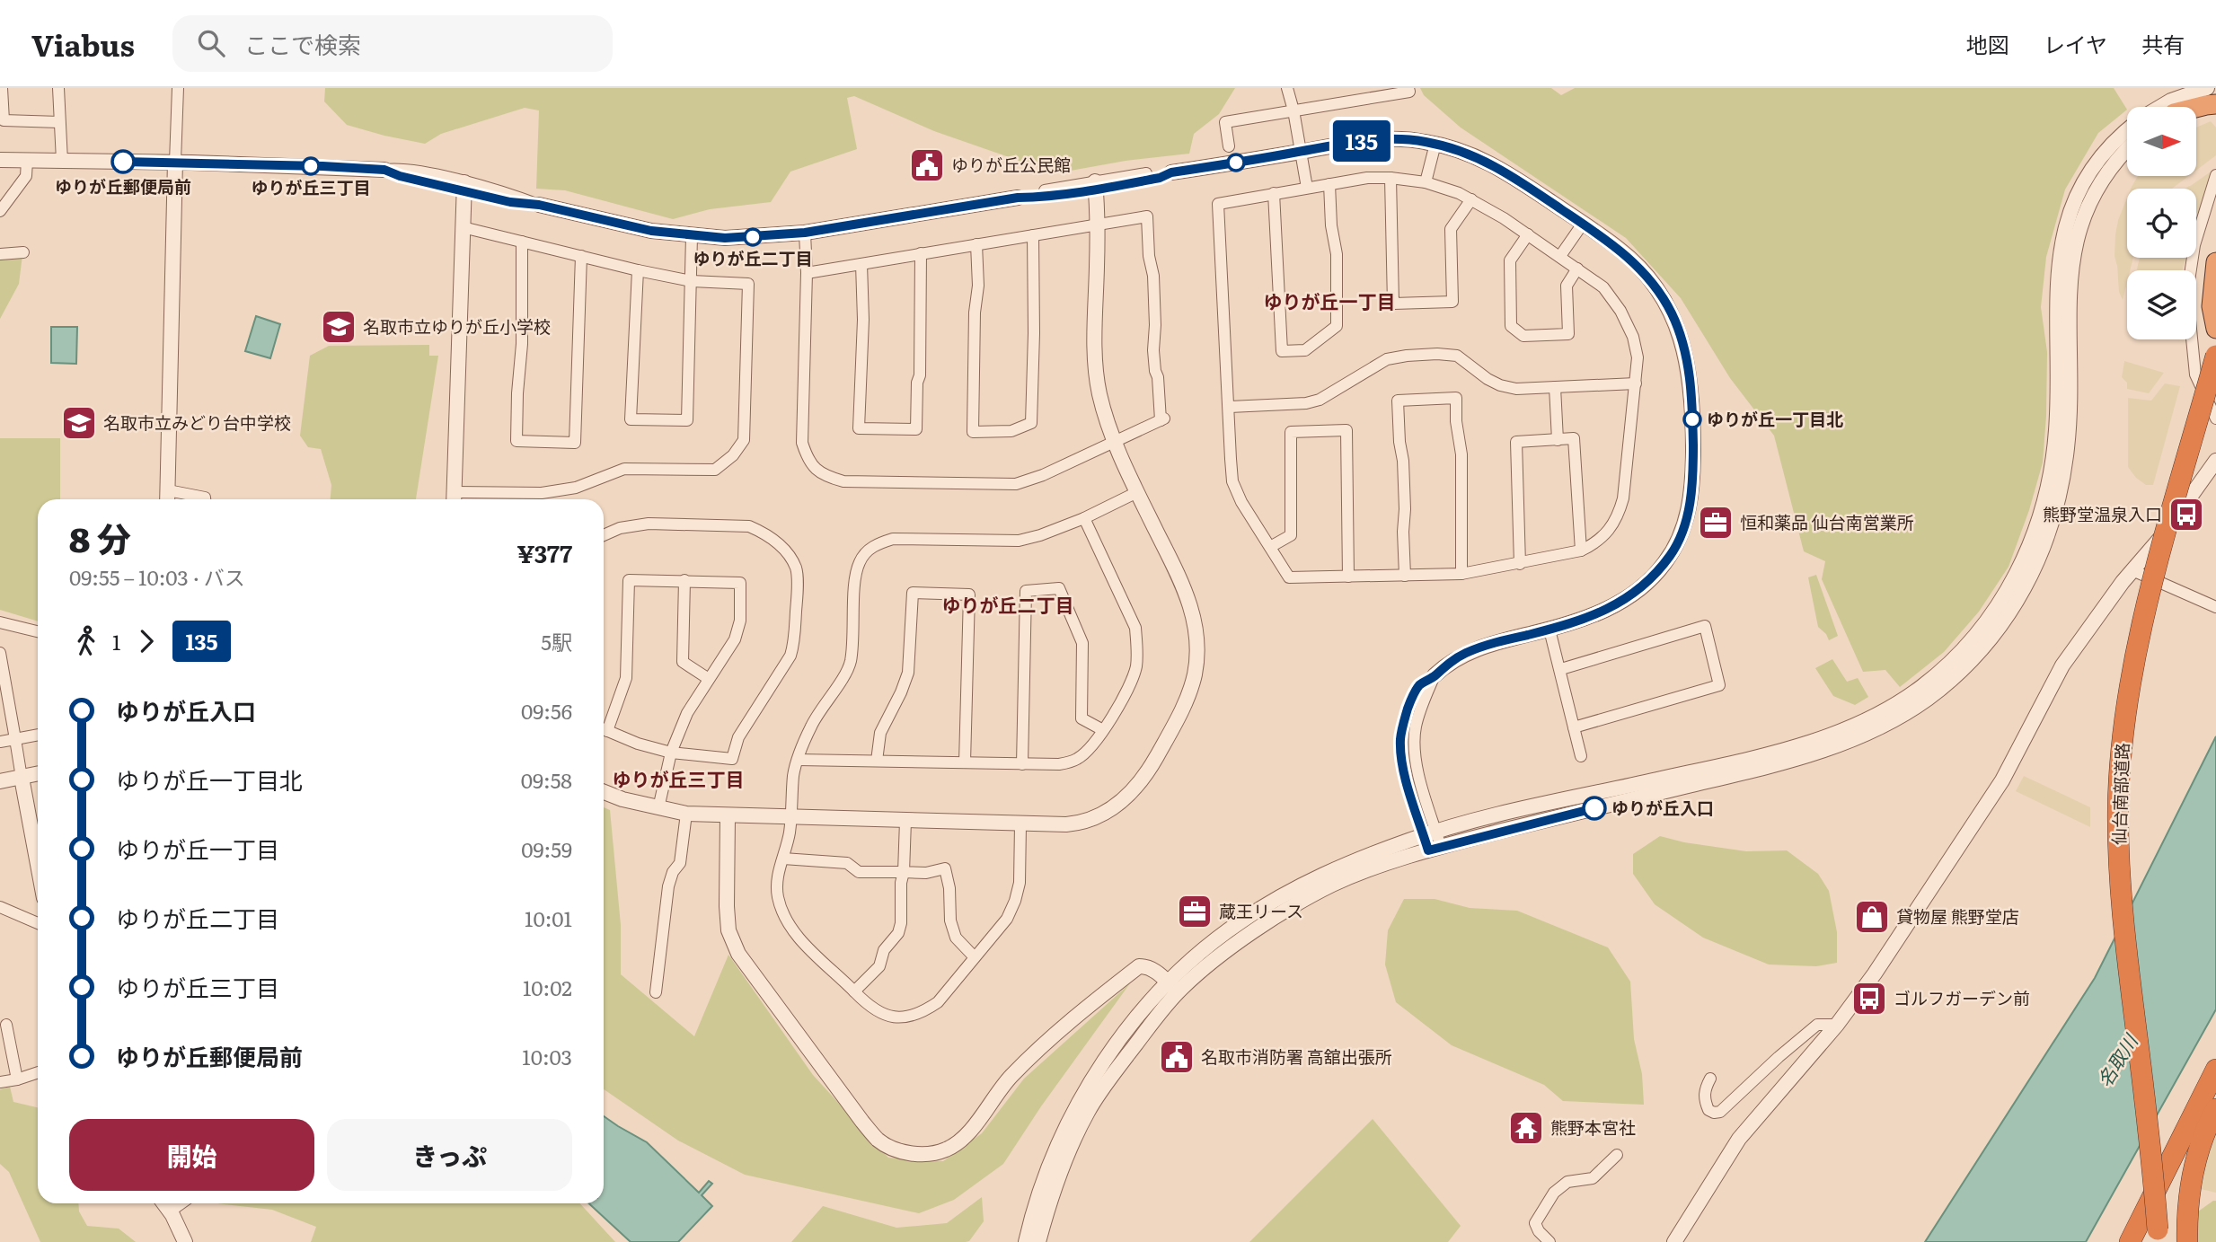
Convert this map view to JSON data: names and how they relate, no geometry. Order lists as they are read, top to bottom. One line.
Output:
{"streets":{"highway":["仙台南部道路"]},"districts":["ゆりが丘一丁目","ゆりが丘二丁目","ゆりが丘三丁目"],"water":["名取川"],"places":{"other":["ゆりが丘郵便局前","ゆりが丘三丁目","ゆりが丘二丁目","ゆりが丘一丁目北","ゆりが丘入口"],"public building":["ゆりが丘公民館","名取市消防署 高舘出張所"],"school or university":["名取市立ゆりが丘小学校","名取市立みどり台中学校"],"bus stop":["熊野堂温泉入口","ゴルフガーデン前"],"office":["恒和薬品 仙台南営業所","蔵王リース"],"shop":["貸物屋 熊野堂店"],"temple":["熊野本宮社"]},"lines":["bus line 135"],"north":"right","page":{"header":"Viabus","search":"ここで検索","nav":["地図","レイヤ","共有"],"on_map":"135","heading":["8 分","09:55 – 10:03 · バス","¥377"],"legs":["1","135","5駅"],"list":[{"name":"ゆりが丘入口","value":"09:56"},{"name":"ゆりが丘一丁目北","value":"09:58"},{"name":"ゆりが丘一丁目","value":"09:59"},{"name":"ゆりが丘二丁目","value":"10:01"},{"name":"ゆりが丘三丁目","value":"10:02"},{"name":"ゆりが丘郵便局前","value":"10:03"}],"buttons":["開始","きっぷ"]}}
